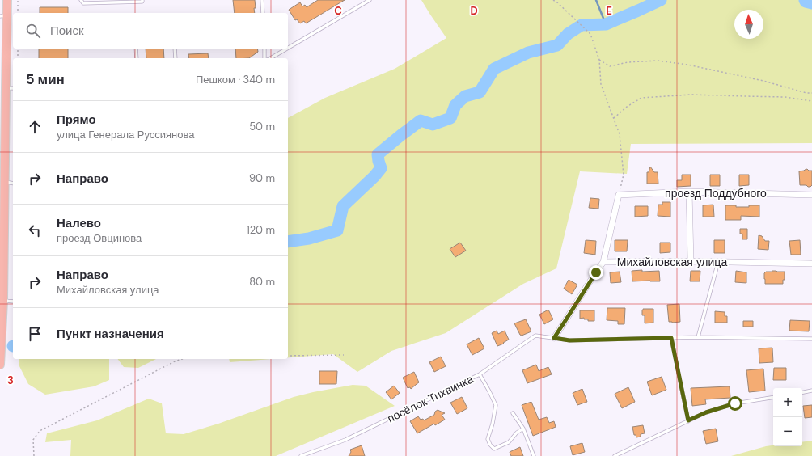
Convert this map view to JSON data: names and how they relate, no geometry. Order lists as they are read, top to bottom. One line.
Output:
{"streets":{"street":["проезд Поддубного","Михайловская улица"],"lane":["посёлок Тихвинка"]},"crossings":[["Михайловская улица","посёлок Тихвинка"]],"north":"top","page":{"search":"Поиск","heading":["5 мин","Пешком · 340 m"],"list":[["Прямо","улица Генерала Руссиянова","50 m"],["Направо","90 m"],["Налево","проезд Овцинова","120 m"],["Направо","Михайловская улица","80 m"],"Пункт назначения"],"map_buttons":["+","−"]},"grid":{"columns":["C","D","E"],"rows":["3"]}}
